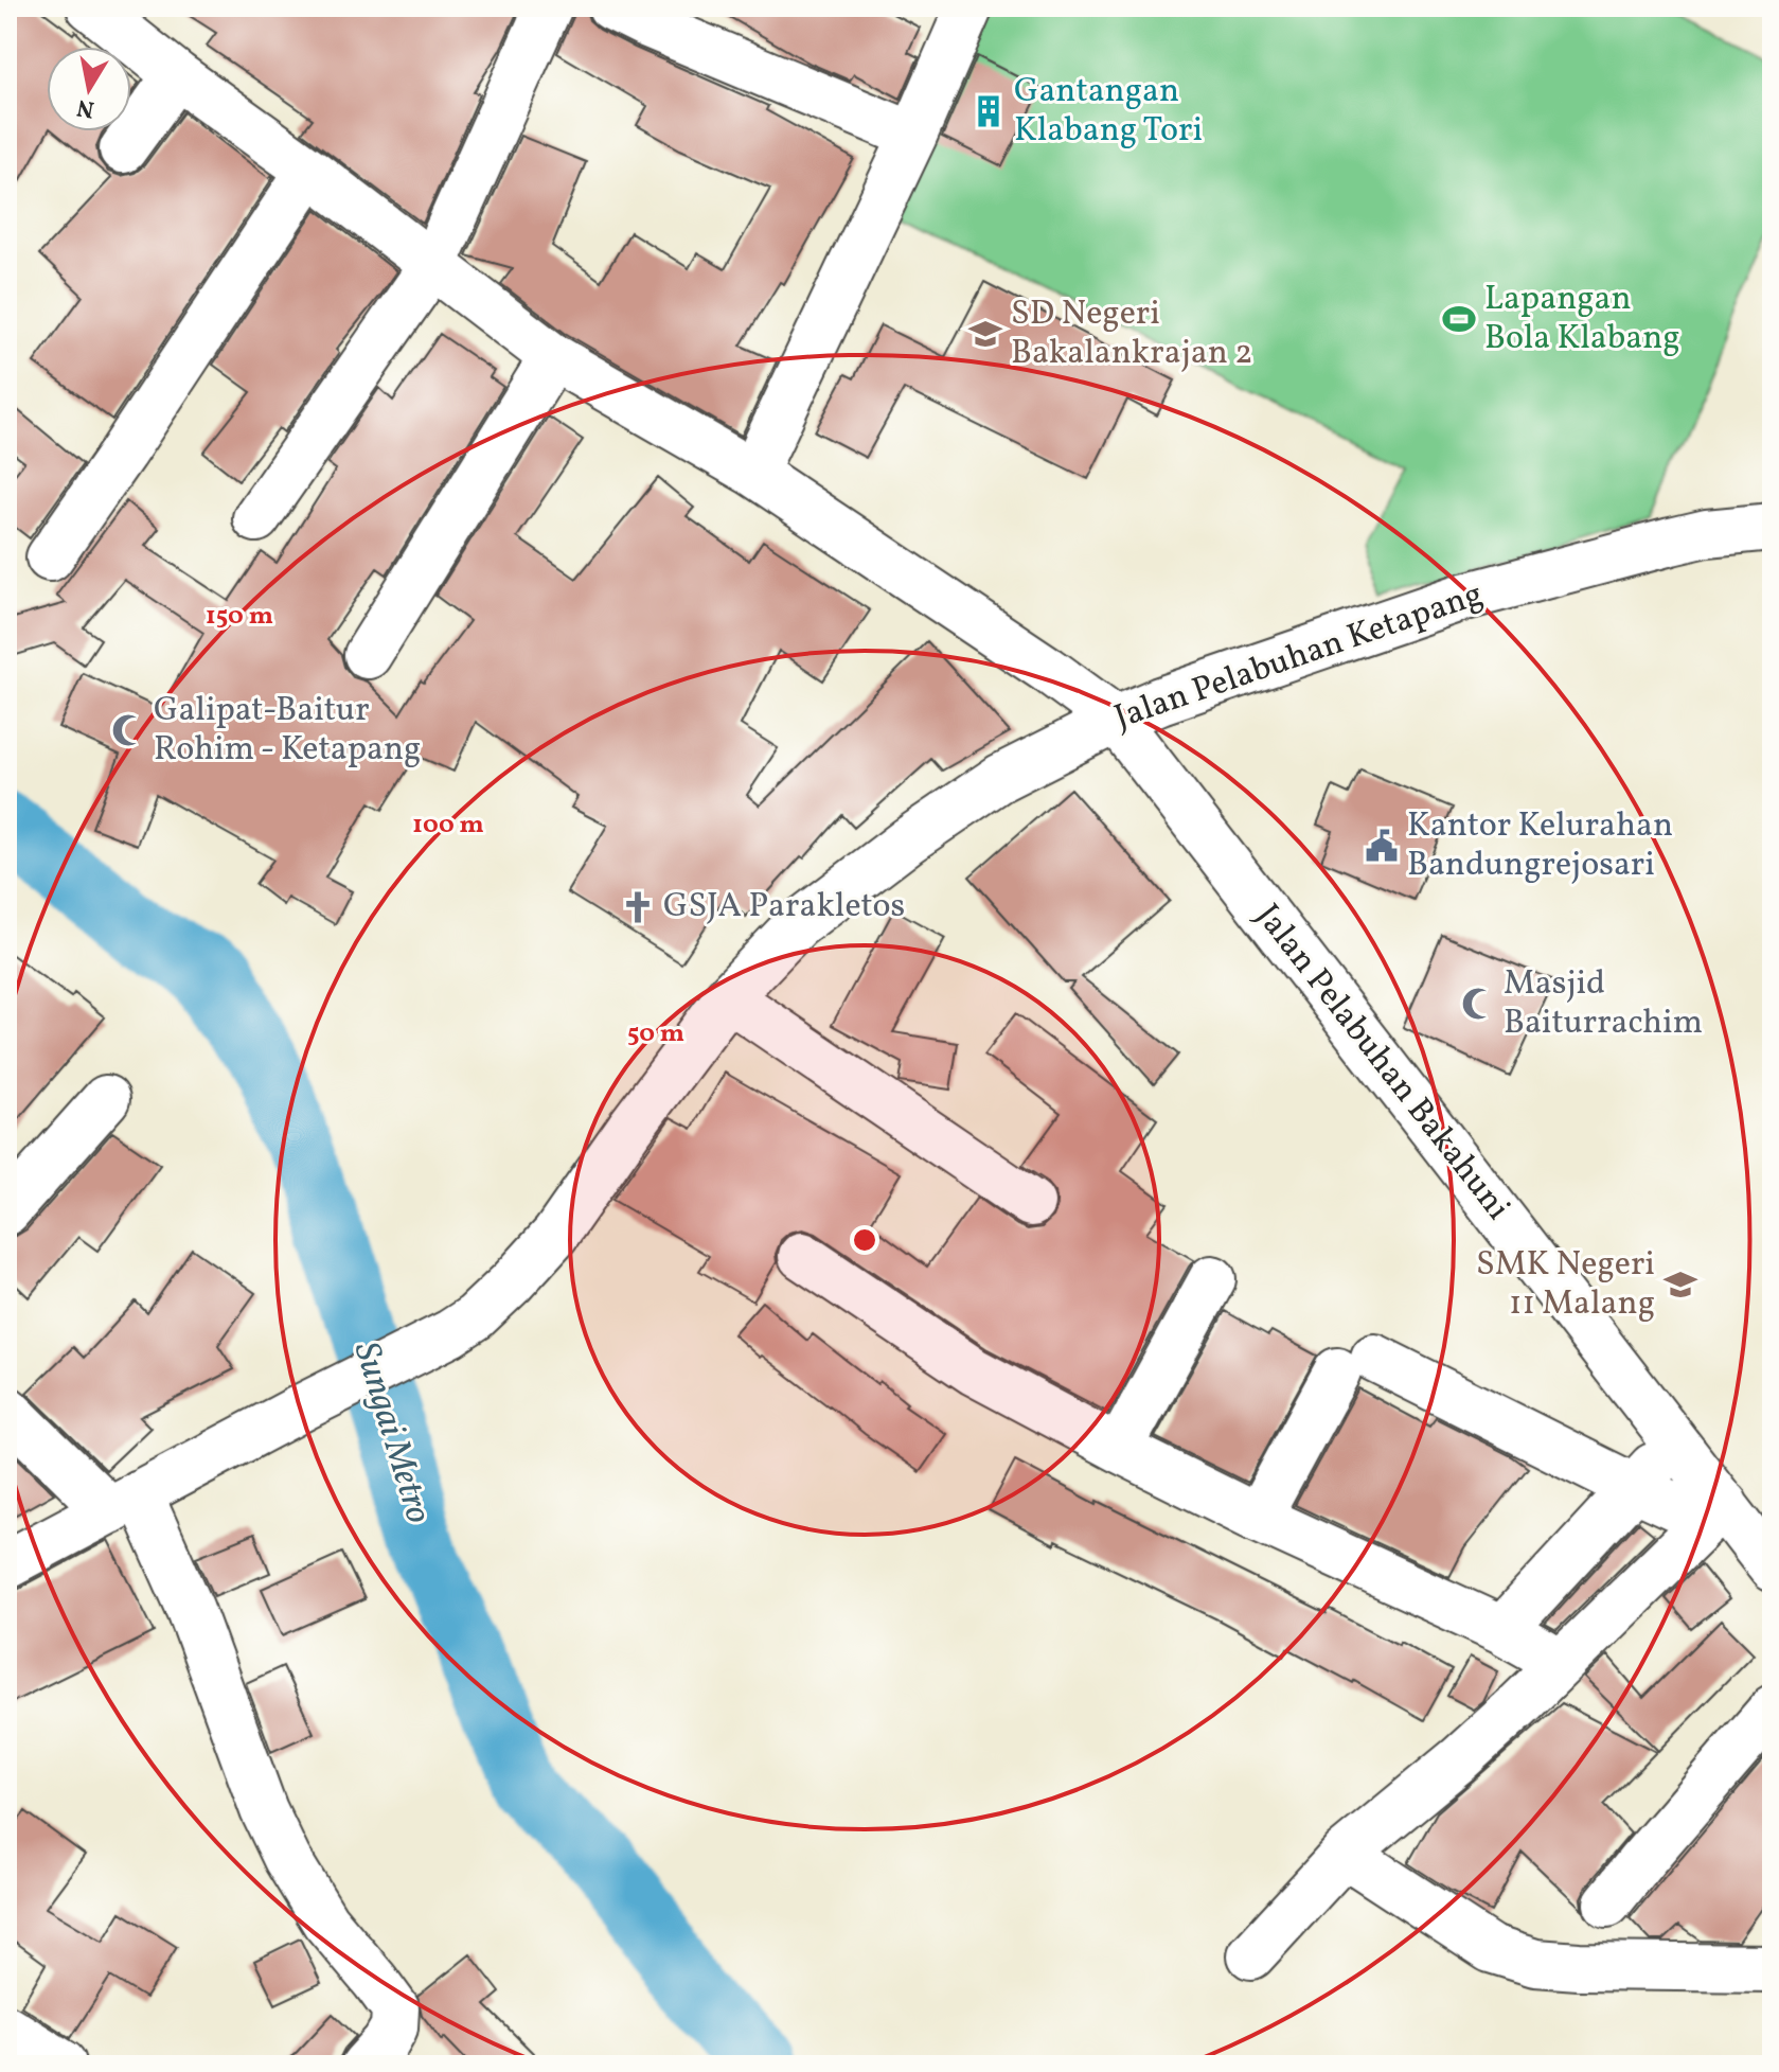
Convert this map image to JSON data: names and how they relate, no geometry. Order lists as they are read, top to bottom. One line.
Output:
{"streets":{"street":["Jalan Pelabuhan Ketapang","Jalan Pelabuhan Bakahuni"]},"crossings":[["Jalan Pelabuhan Ketapang","Jalan Pelabuhan Bakahuni"]],"water":["Sungai Metro"],"places":{"building":["Gantangan Klabang Tori"],"sports":["Lapangan Bola Klabang"],"school or university":["SD Negeri Bakalankrajan 2","SMK Negeri 11 Malang"],"mosque":["Galipat-Baitur Rohim - Ketapang","Masjid Baiturrachim"],"public building":["Kantor Kelurahan Bandungrejosari"],"church":["GSJA Parakletos"]},"north":"bottom","rings":["150 m","100 m","50 m"]}
